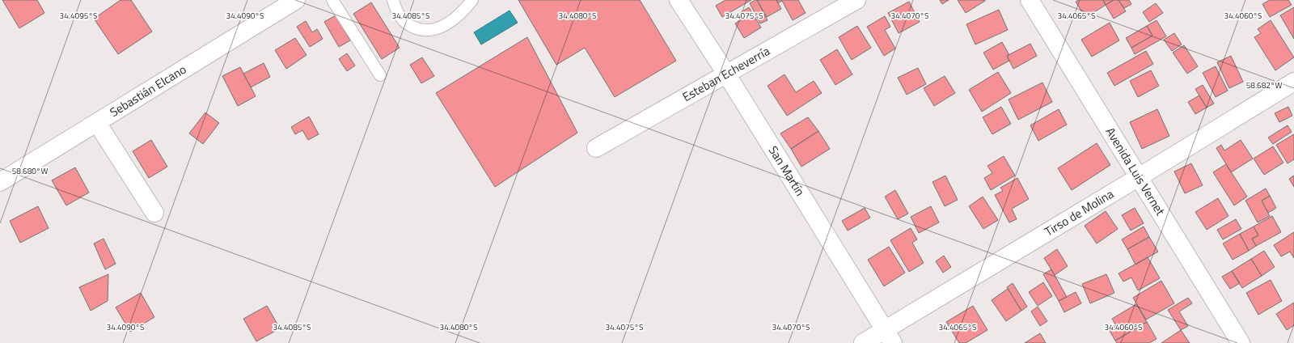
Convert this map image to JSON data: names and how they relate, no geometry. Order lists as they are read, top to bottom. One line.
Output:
{"streets":{"street":["Esteban Echeverría","Sebastián Elcano","San Martín","Avenida Luis Vernet","Tirso de Molina"]},"crossings":[["Esteban Echeverría","San Martín"],["San Martín","Tirso de Molina"],["Avenida Luis Vernet","Tirso de Molina"]],"coordinates":["34.4085°S","34.4080°S","34.4075°S","34.4070°S","34.4065°S","34.4095°S","34.4090°S","34.4060°S","58.682°W","58.680°W"]}
